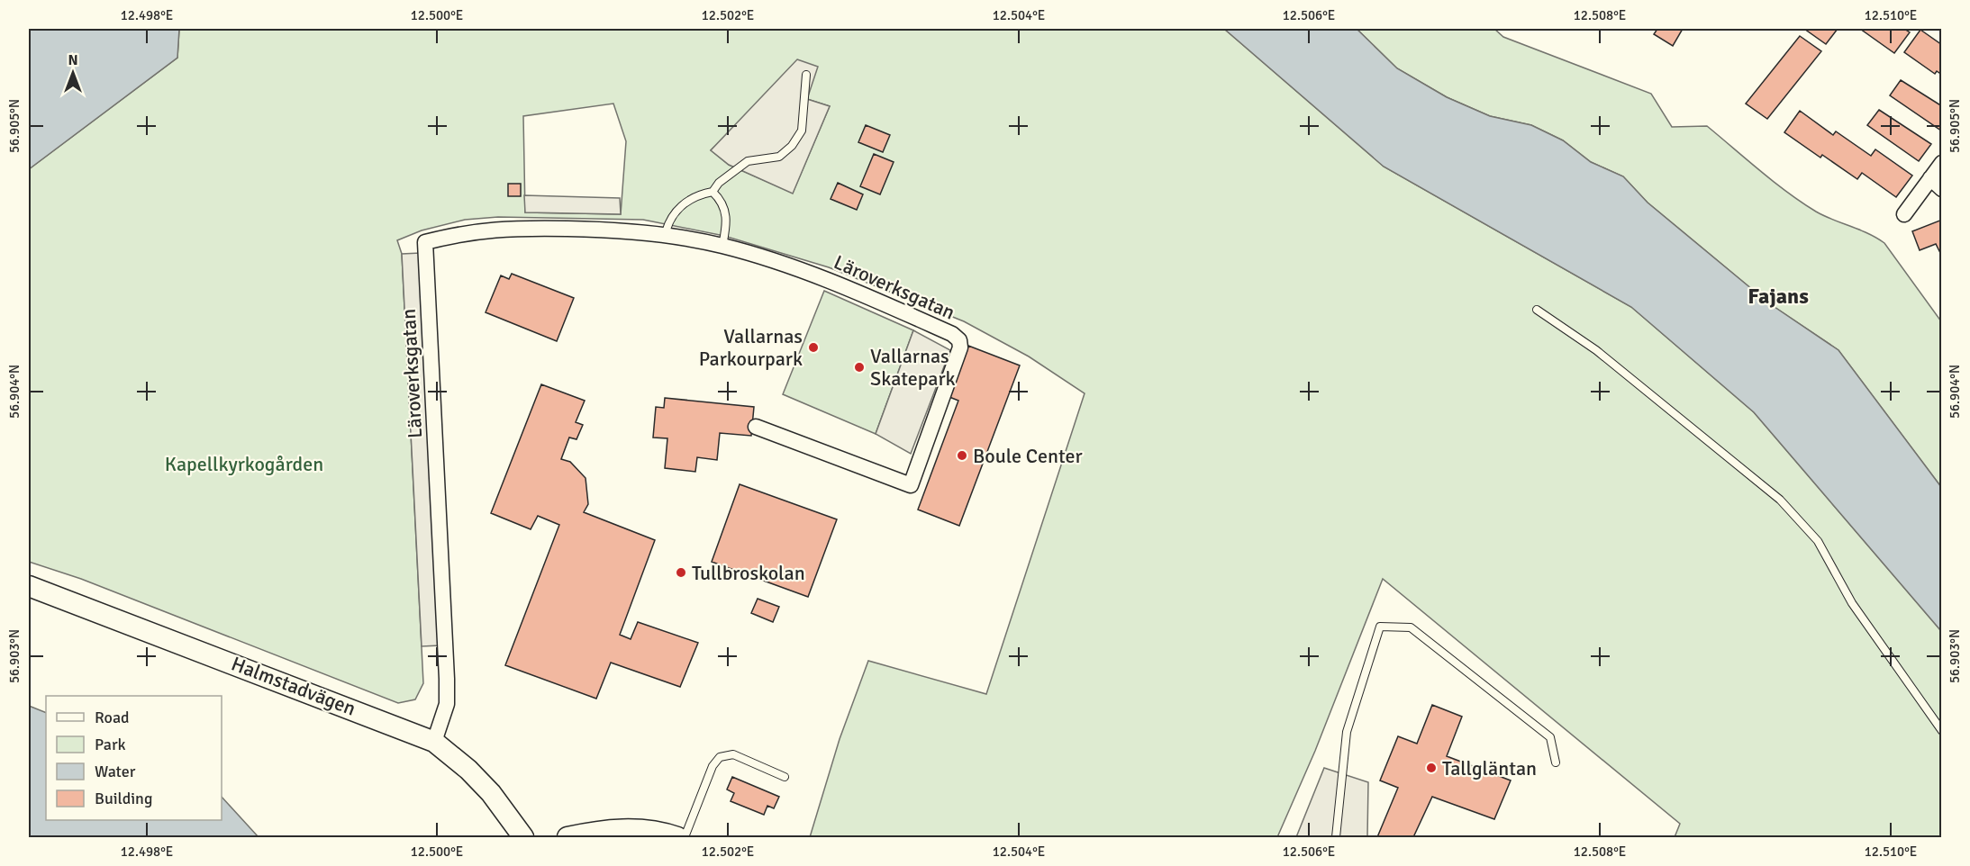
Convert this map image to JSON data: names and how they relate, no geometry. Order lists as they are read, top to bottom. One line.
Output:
{"streets":{"main road":["Halmstadvägen"],"street":["Läroverksgatan"]},"crossings":[["Läroverksgatan","Halmstadvägen"]],"districts":["Fajans"],"parks":["Kapellkyrkogården"],"places":["Vallarnas Parkourpark","Vallarnas Skatepark","Boule Center","Tullbroskolan","Tallgläntan"],"legend":["Road","Park","Water","Building"],"north":"top","coordinates":["12.498°E","12.500°E","12.502°E","12.504°E","12.506°E","12.508°E","12.510°E","56.905°N","56.904°N","56.903°N"]}
